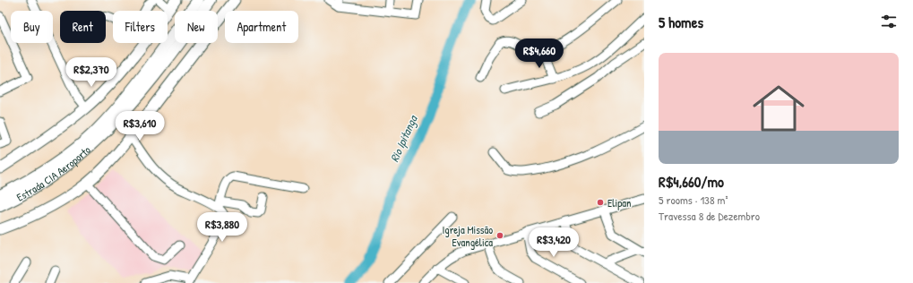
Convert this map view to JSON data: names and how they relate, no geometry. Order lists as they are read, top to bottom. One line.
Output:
{"streets":{"highway":["Estrada CIA Aeroporto"]},"water":["Rio Ipitanga"],"places":["Elipan","Igreja Missão Evangélica"],"page":{"heading":"5 homes","chip":["Buy","Rent","Filters","New","Apartment"],"price":["R$4,660","R$2,370","R$3,610","R$3,880","R$3,420"],"list":[{"name":"R$4,660/mo","note":"5 rooms · 138 m² · Travessa 8 de Dezembro"}]}}
